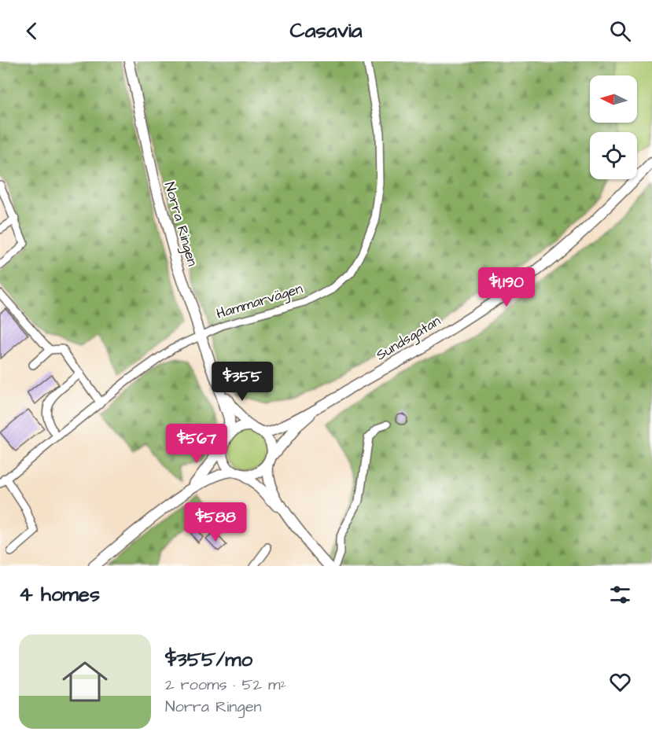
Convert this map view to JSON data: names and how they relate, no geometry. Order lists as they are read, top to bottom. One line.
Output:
{"streets":{"main road":["Norra Ringen","Sundsgatan"],"street":["Hammarvägen"]},"crossings":[["Norra Ringen","Hammarvägen"],["Norra Ringen","Sundsgatan"]],"north":"left","page":{"header":"Casavia","price":["$1,190","$355","$567","$588"],"heading":"4 homes","list":[{"name":"$355/mo","note":"2 rooms · 52 m² · Norra Ringen"}]}}
